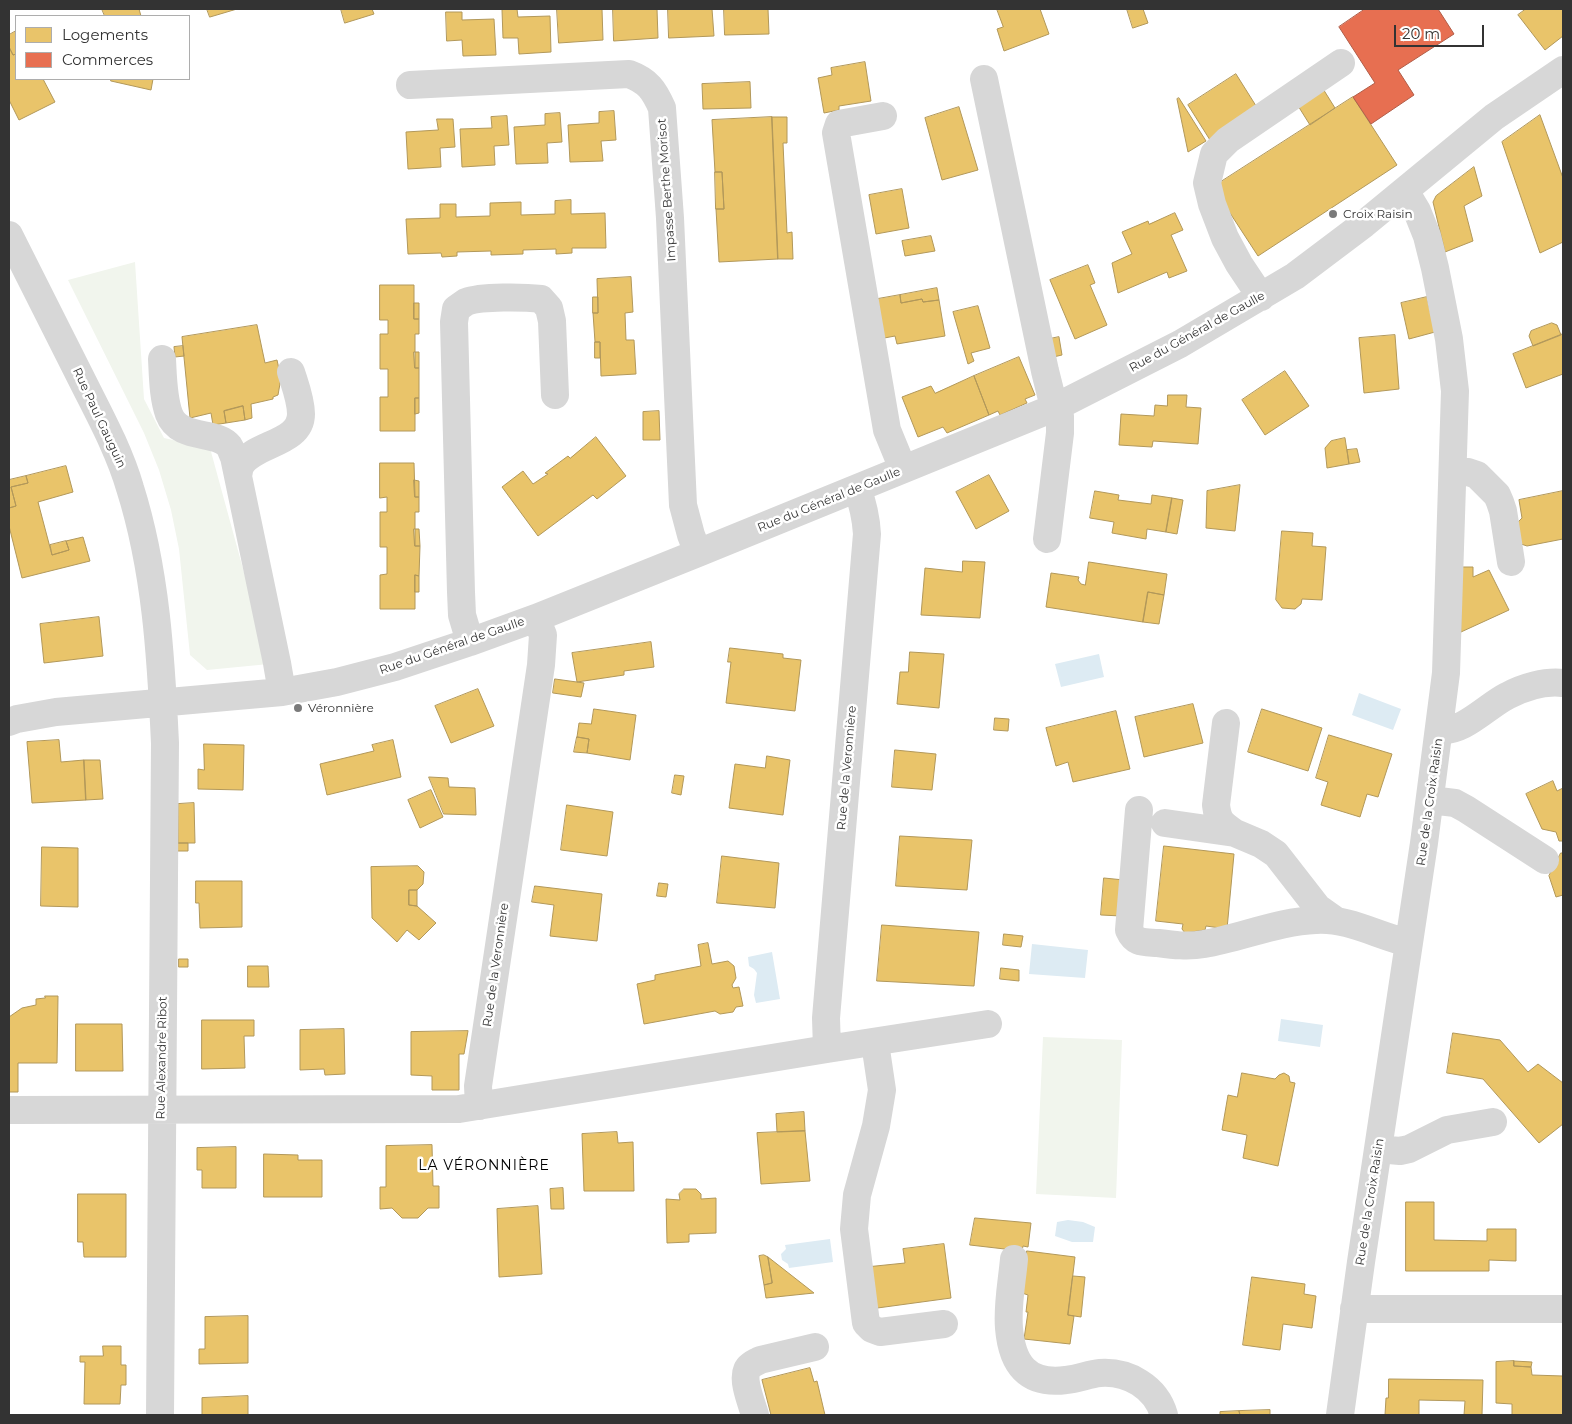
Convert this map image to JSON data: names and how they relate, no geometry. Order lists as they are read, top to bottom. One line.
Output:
{"streets":{"street":["Impasse Berthe Morisot","Rue du Général de Gaulle","Rue Paul Gauguin","Rue de la Veronnière","Rue de la Croix Raisin","Rue Alexandre Ribot"]},"crossings":[["Impasse Berthe Morisot","Rue du Général de Gaulle"],["Rue du Général de Gaulle","Rue Paul Gauguin"],["Rue du Général de Gaulle","Rue de la Veronnière"],["Rue du Général de Gaulle","Rue de la Croix Raisin"],["Rue du Général de Gaulle","Rue Alexandre Ribot"],["Rue Paul Gauguin","Rue Alexandre Ribot"]],"districts":["LA VÉRONNIÈRE"],"places":["Croix Raisin","Véronnière"],"legend":["Logements","Commerces"],"scale_bar":"20 m"}
